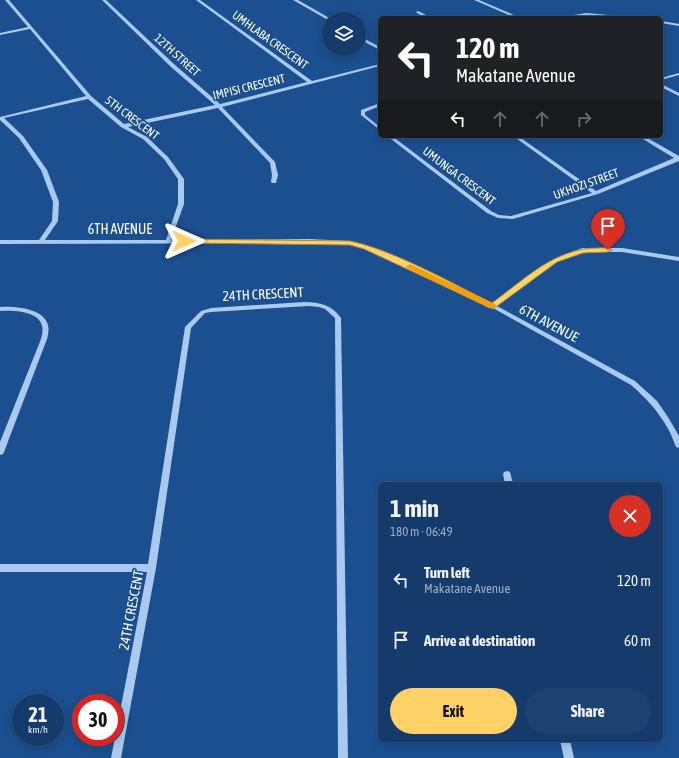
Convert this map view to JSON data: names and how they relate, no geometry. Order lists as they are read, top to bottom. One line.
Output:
{"streets":{"street":["UMHLABA CRESCENT","12TH STREET","IMPISI CRESCENT","5TH CRESCENT","UMUNGA CRESCENT","UKHOZI STREET","6TH AVENUE","24TH CRESCENT"]},"crossings":[["UMHLABA CRESCENT","IMPISI CRESCENT"],["12TH STREET","IMPISI CRESCENT"],["IMPISI CRESCENT","5TH CRESCENT"],["5TH CRESCENT","6TH AVENUE"],["UMUNGA CRESCENT","UKHOZI STREET"]],"page":{"turn":["120 m","Makatane Avenue"],"heading":["1 min","180 m · 06:49"],"list":[{"name":"Turn left","note":"Makatane Avenue","value":"120 m"},{"name":"Arrive at destination","value":"60 m"}],"buttons":["Exit","Share"],"speed":"21 km/h","limit":"30"}}
